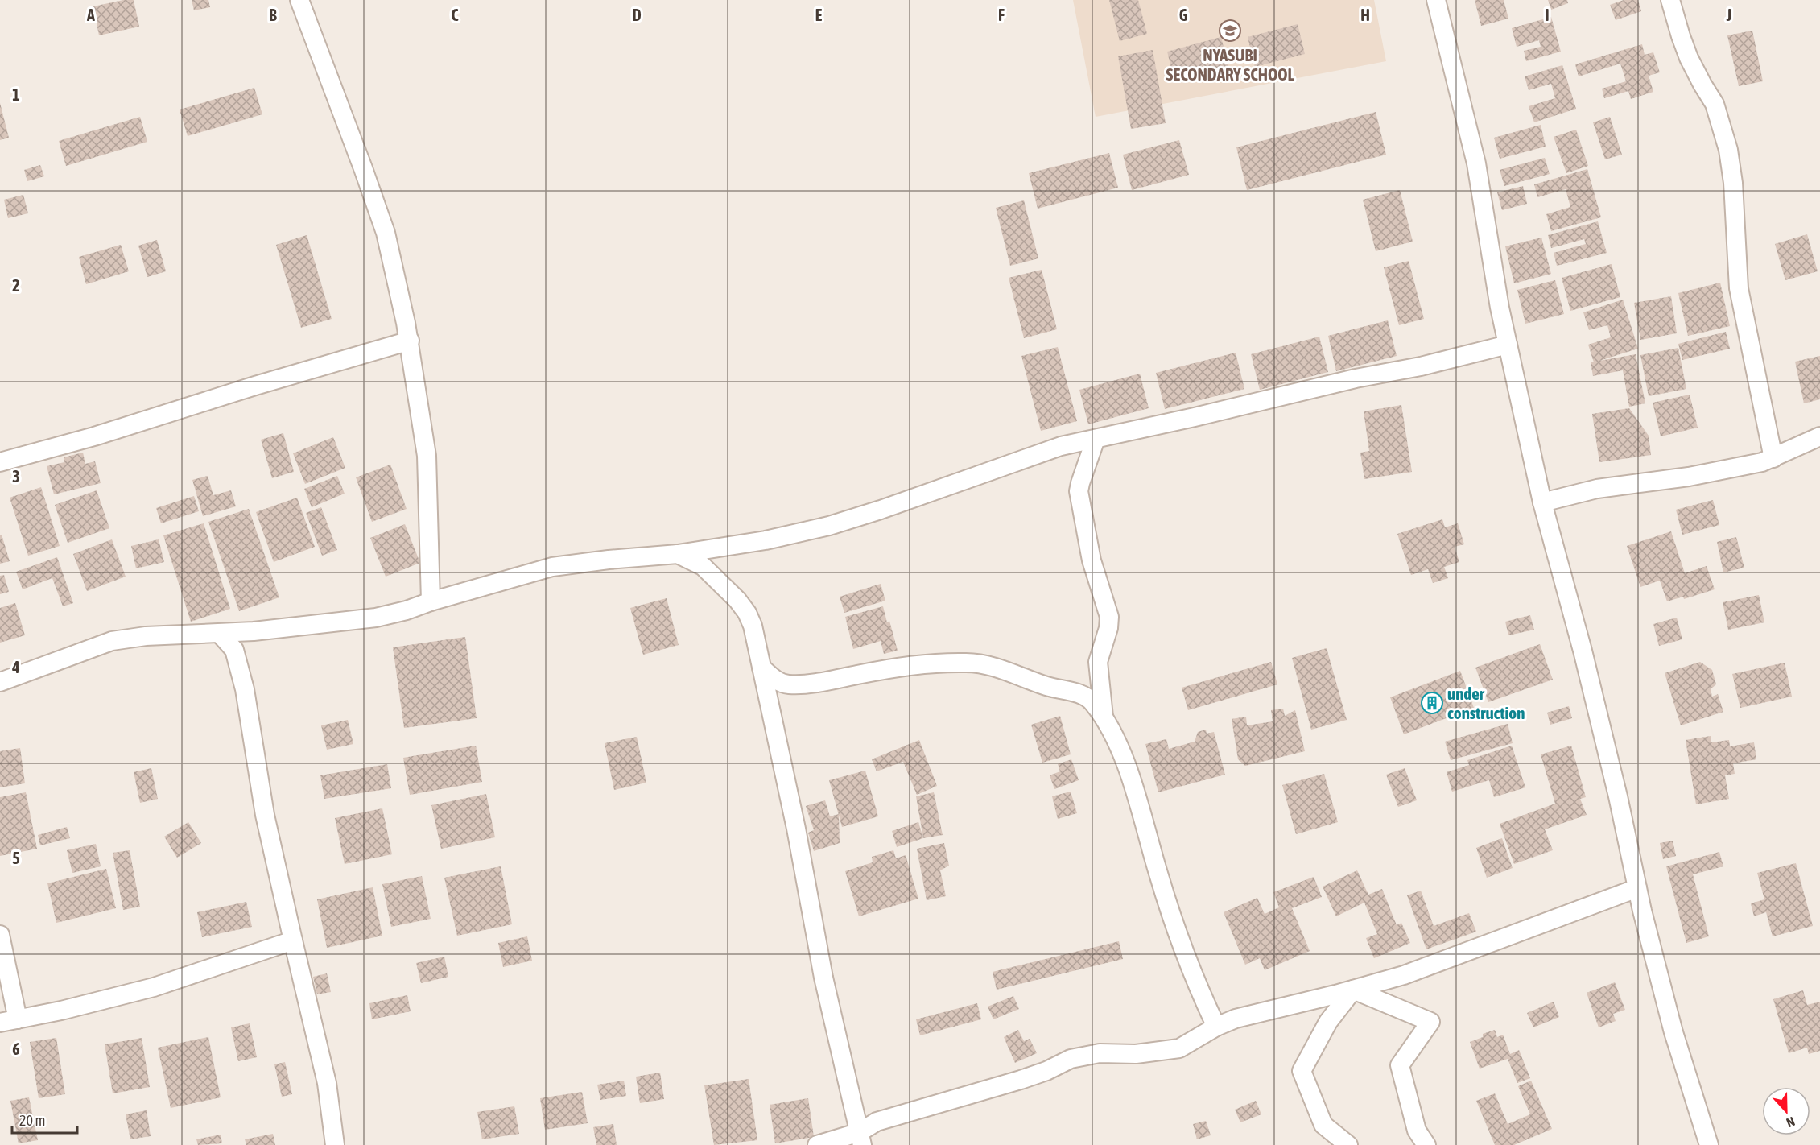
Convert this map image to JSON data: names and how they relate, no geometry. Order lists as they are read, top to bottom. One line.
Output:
{"places":{"school or university":["NYASUBI SECONDARY SCHOOL"],"building":["under construction"]},"scale_bar":"20 m","north":"bottom","grid":{"columns":["A","B","C","D","E","F","G","H","I","J"],"rows":["1","2","3","4","5","6"]}}
